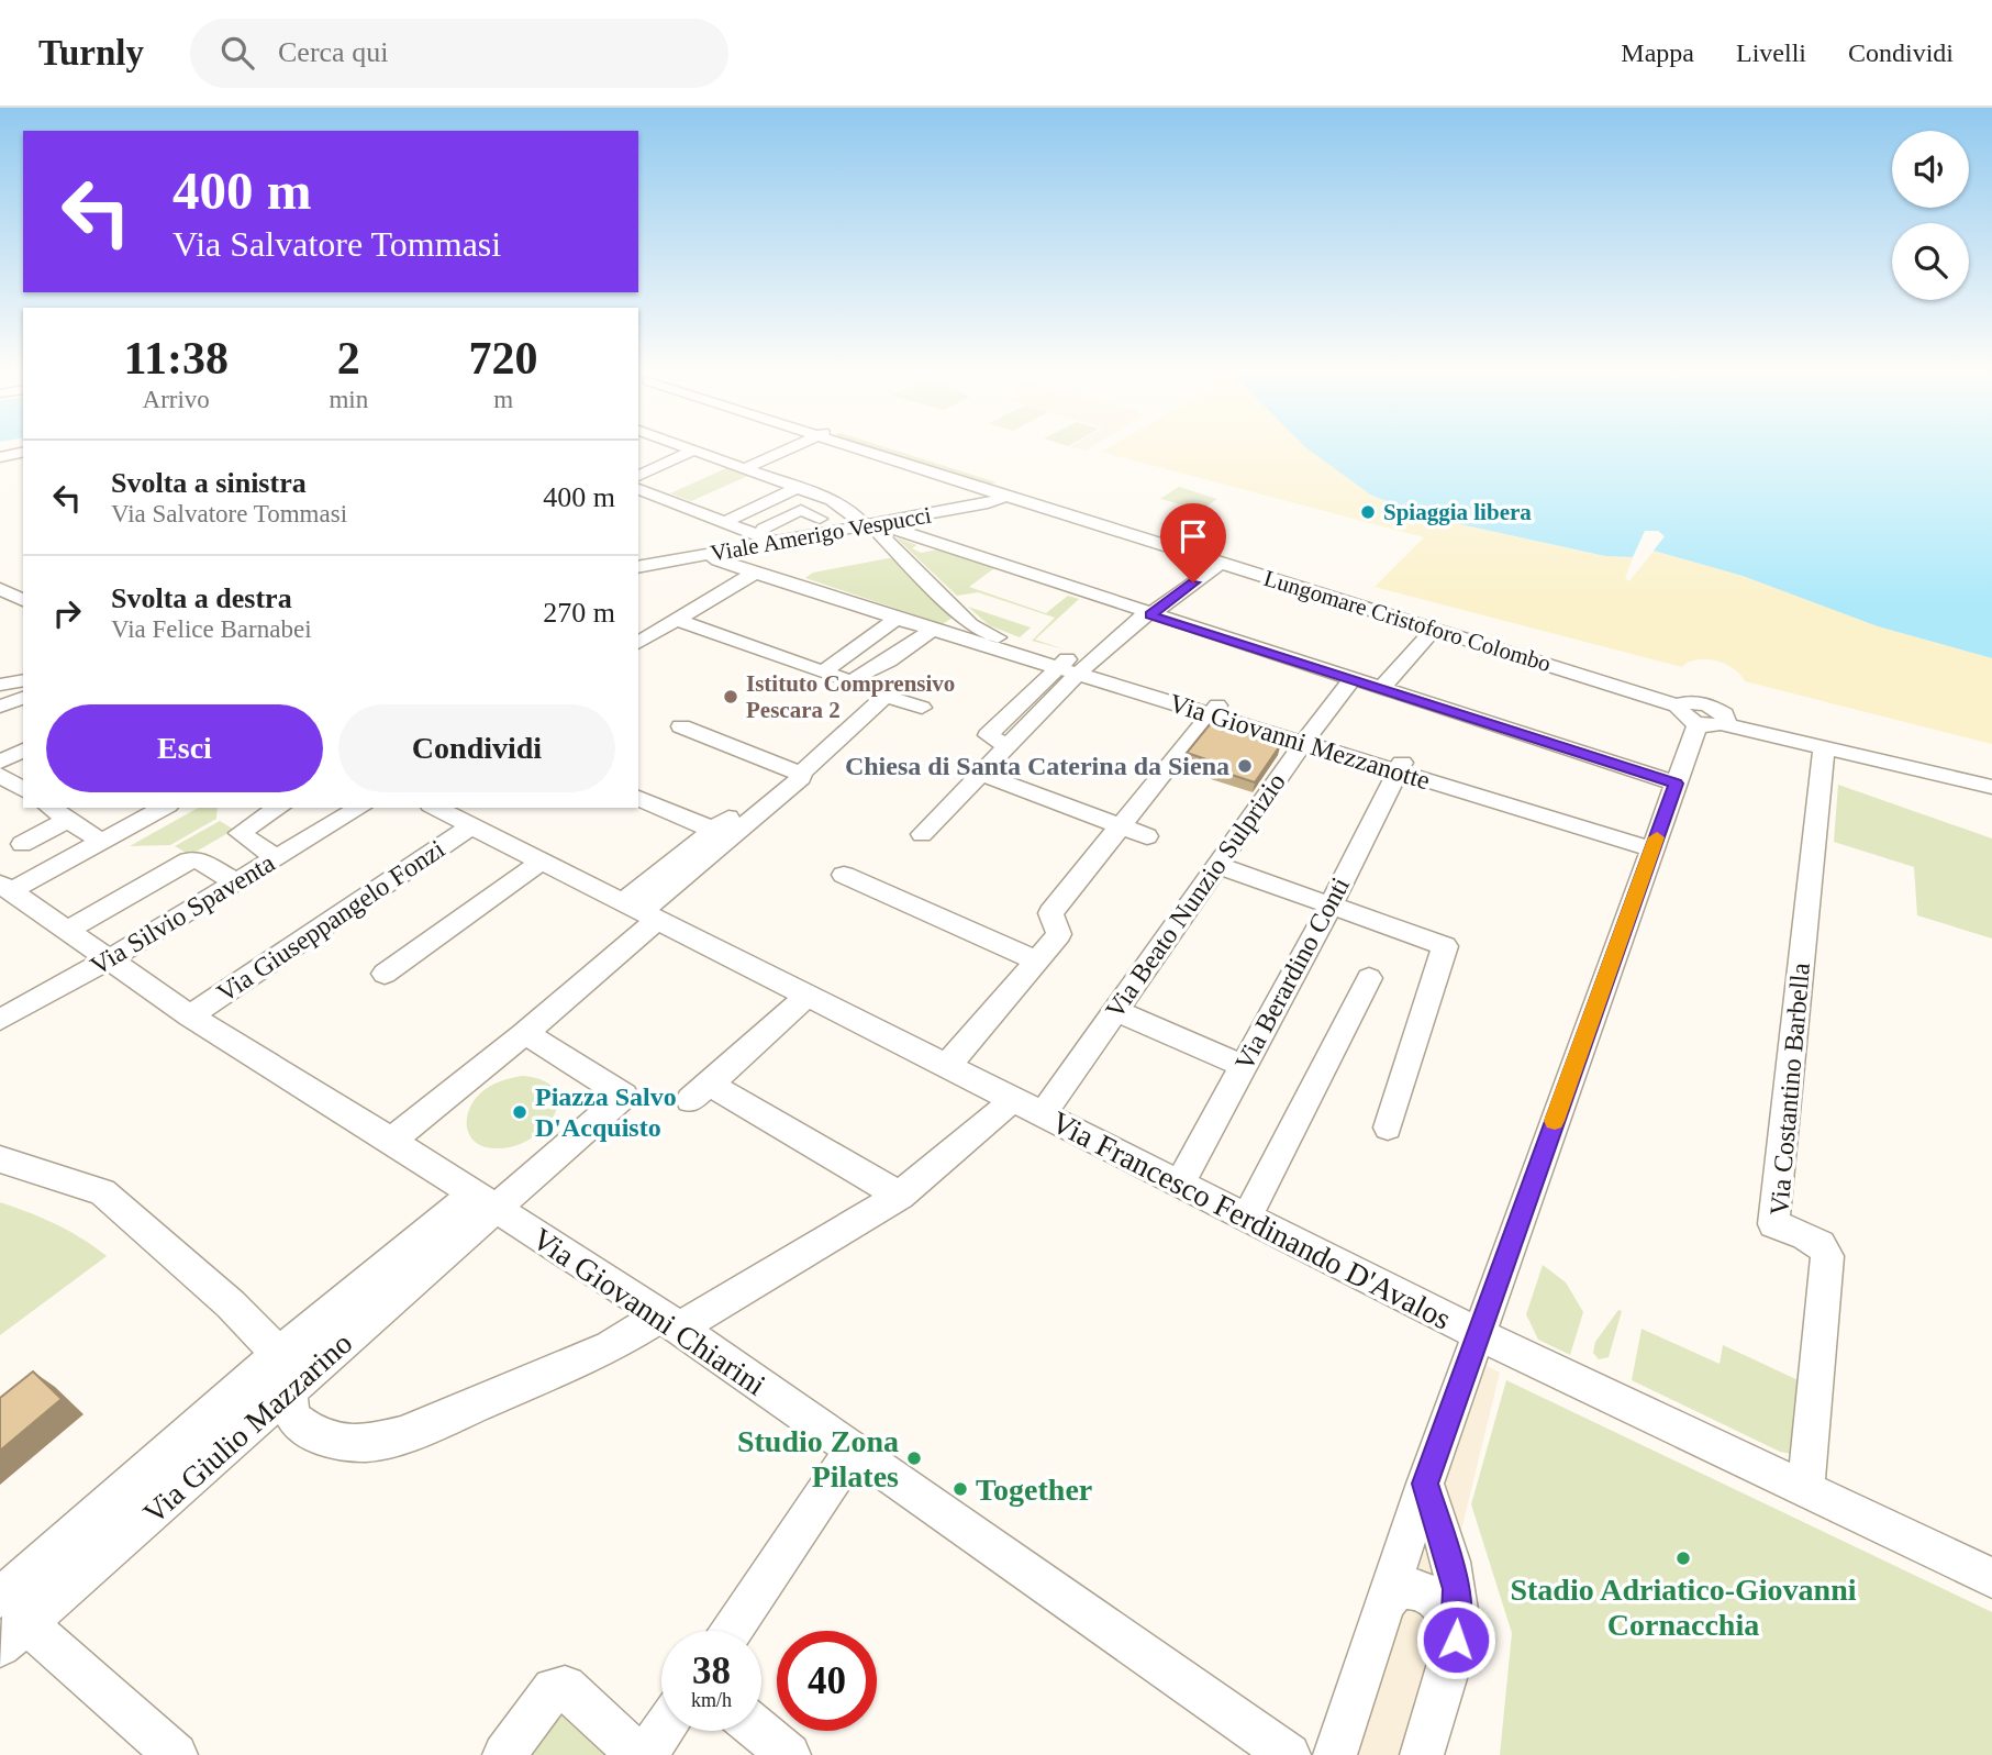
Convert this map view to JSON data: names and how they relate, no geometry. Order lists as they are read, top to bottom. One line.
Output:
{"streets":{"street":["Viale Amerigo Vespucci","Lungomare Cristoforo Colombo","Via Giovanni Mezzanotte","Via Beato Nunzio Sulprizio","Via Silvio Spaventa","Via Giuseppangelo Fonzi","Via Berardino Conti","Via Costantino Barbella","Via Francesco Ferdinando D'Avalos","Via Giovanni Chiarini","Via Giulio Mazzarino"]},"crossings":[["Viale Amerigo Vespucci","Lungomare Cristoforo Colombo"],["Viale Amerigo Vespucci","Via Giovanni Mezzanotte"],["Lungomare Cristoforo Colombo","Via Costantino Barbella"],["Via Giovanni Mezzanotte","Via Beato Nunzio Sulprizio"],["Via Giovanni Mezzanotte","Via Berardino Conti"],["Via Beato Nunzio Sulprizio","Via Francesco Ferdinando D'Avalos"],["Via Silvio Spaventa","Via Giovanni Chiarini"],["Via Giuseppangelo Fonzi","Via Francesco Ferdinando D'Avalos"],["Via Giuseppangelo Fonzi","Via Giovanni Chiarini"],["Via Berardino Conti","Via Francesco Ferdinando D'Avalos"],["Via Costantino Barbella","Via Francesco Ferdinando D'Avalos"],["Via Giovanni Chiarini","Via Giulio Mazzarino"]],"places":["Spiaggia libera","Istituto Comprensivo Pescara 2","Chiesa di Santa Caterina da Siena","Piazza Salvo D'Acquisto","Studio Zona Pilates","Together","Stadio Adriatico-Giovanni Cornacchia"],"page":{"header":"Turnly","search":"Cerca qui","nav":["Mappa","Livelli","Condividi"],"turn":["400 m","Via Salvatore Tommasi"],"eta":["11:38","Arrivo","2","min","720","m"],"list":[{"name":"Svolta a sinistra","note":"Via Salvatore Tommasi","value":"400 m"},{"name":"Svolta a destra","note":"Via Felice Barnabei","value":"270 m"}],"buttons":["Esci","Condividi"],"speed":"38 km/h","limit":"40"}}
